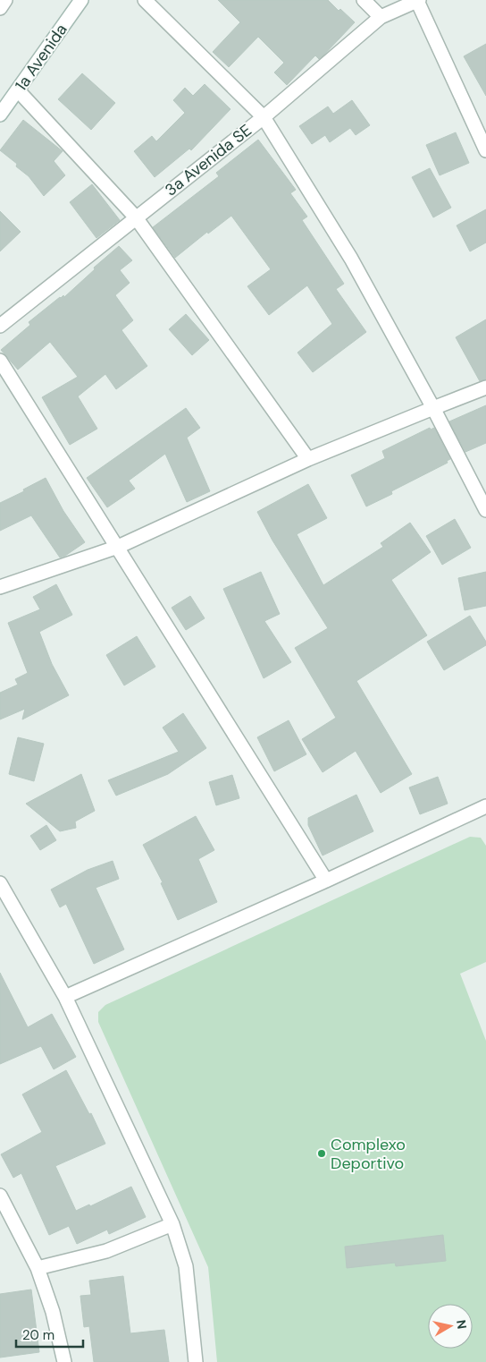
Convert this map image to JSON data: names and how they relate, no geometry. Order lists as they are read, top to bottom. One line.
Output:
{"streets":{"street":["1a Avenida","3a Avenida SE"]},"places":["Complexo Deportivo"],"scale_bar":"20 m","north":"right"}
